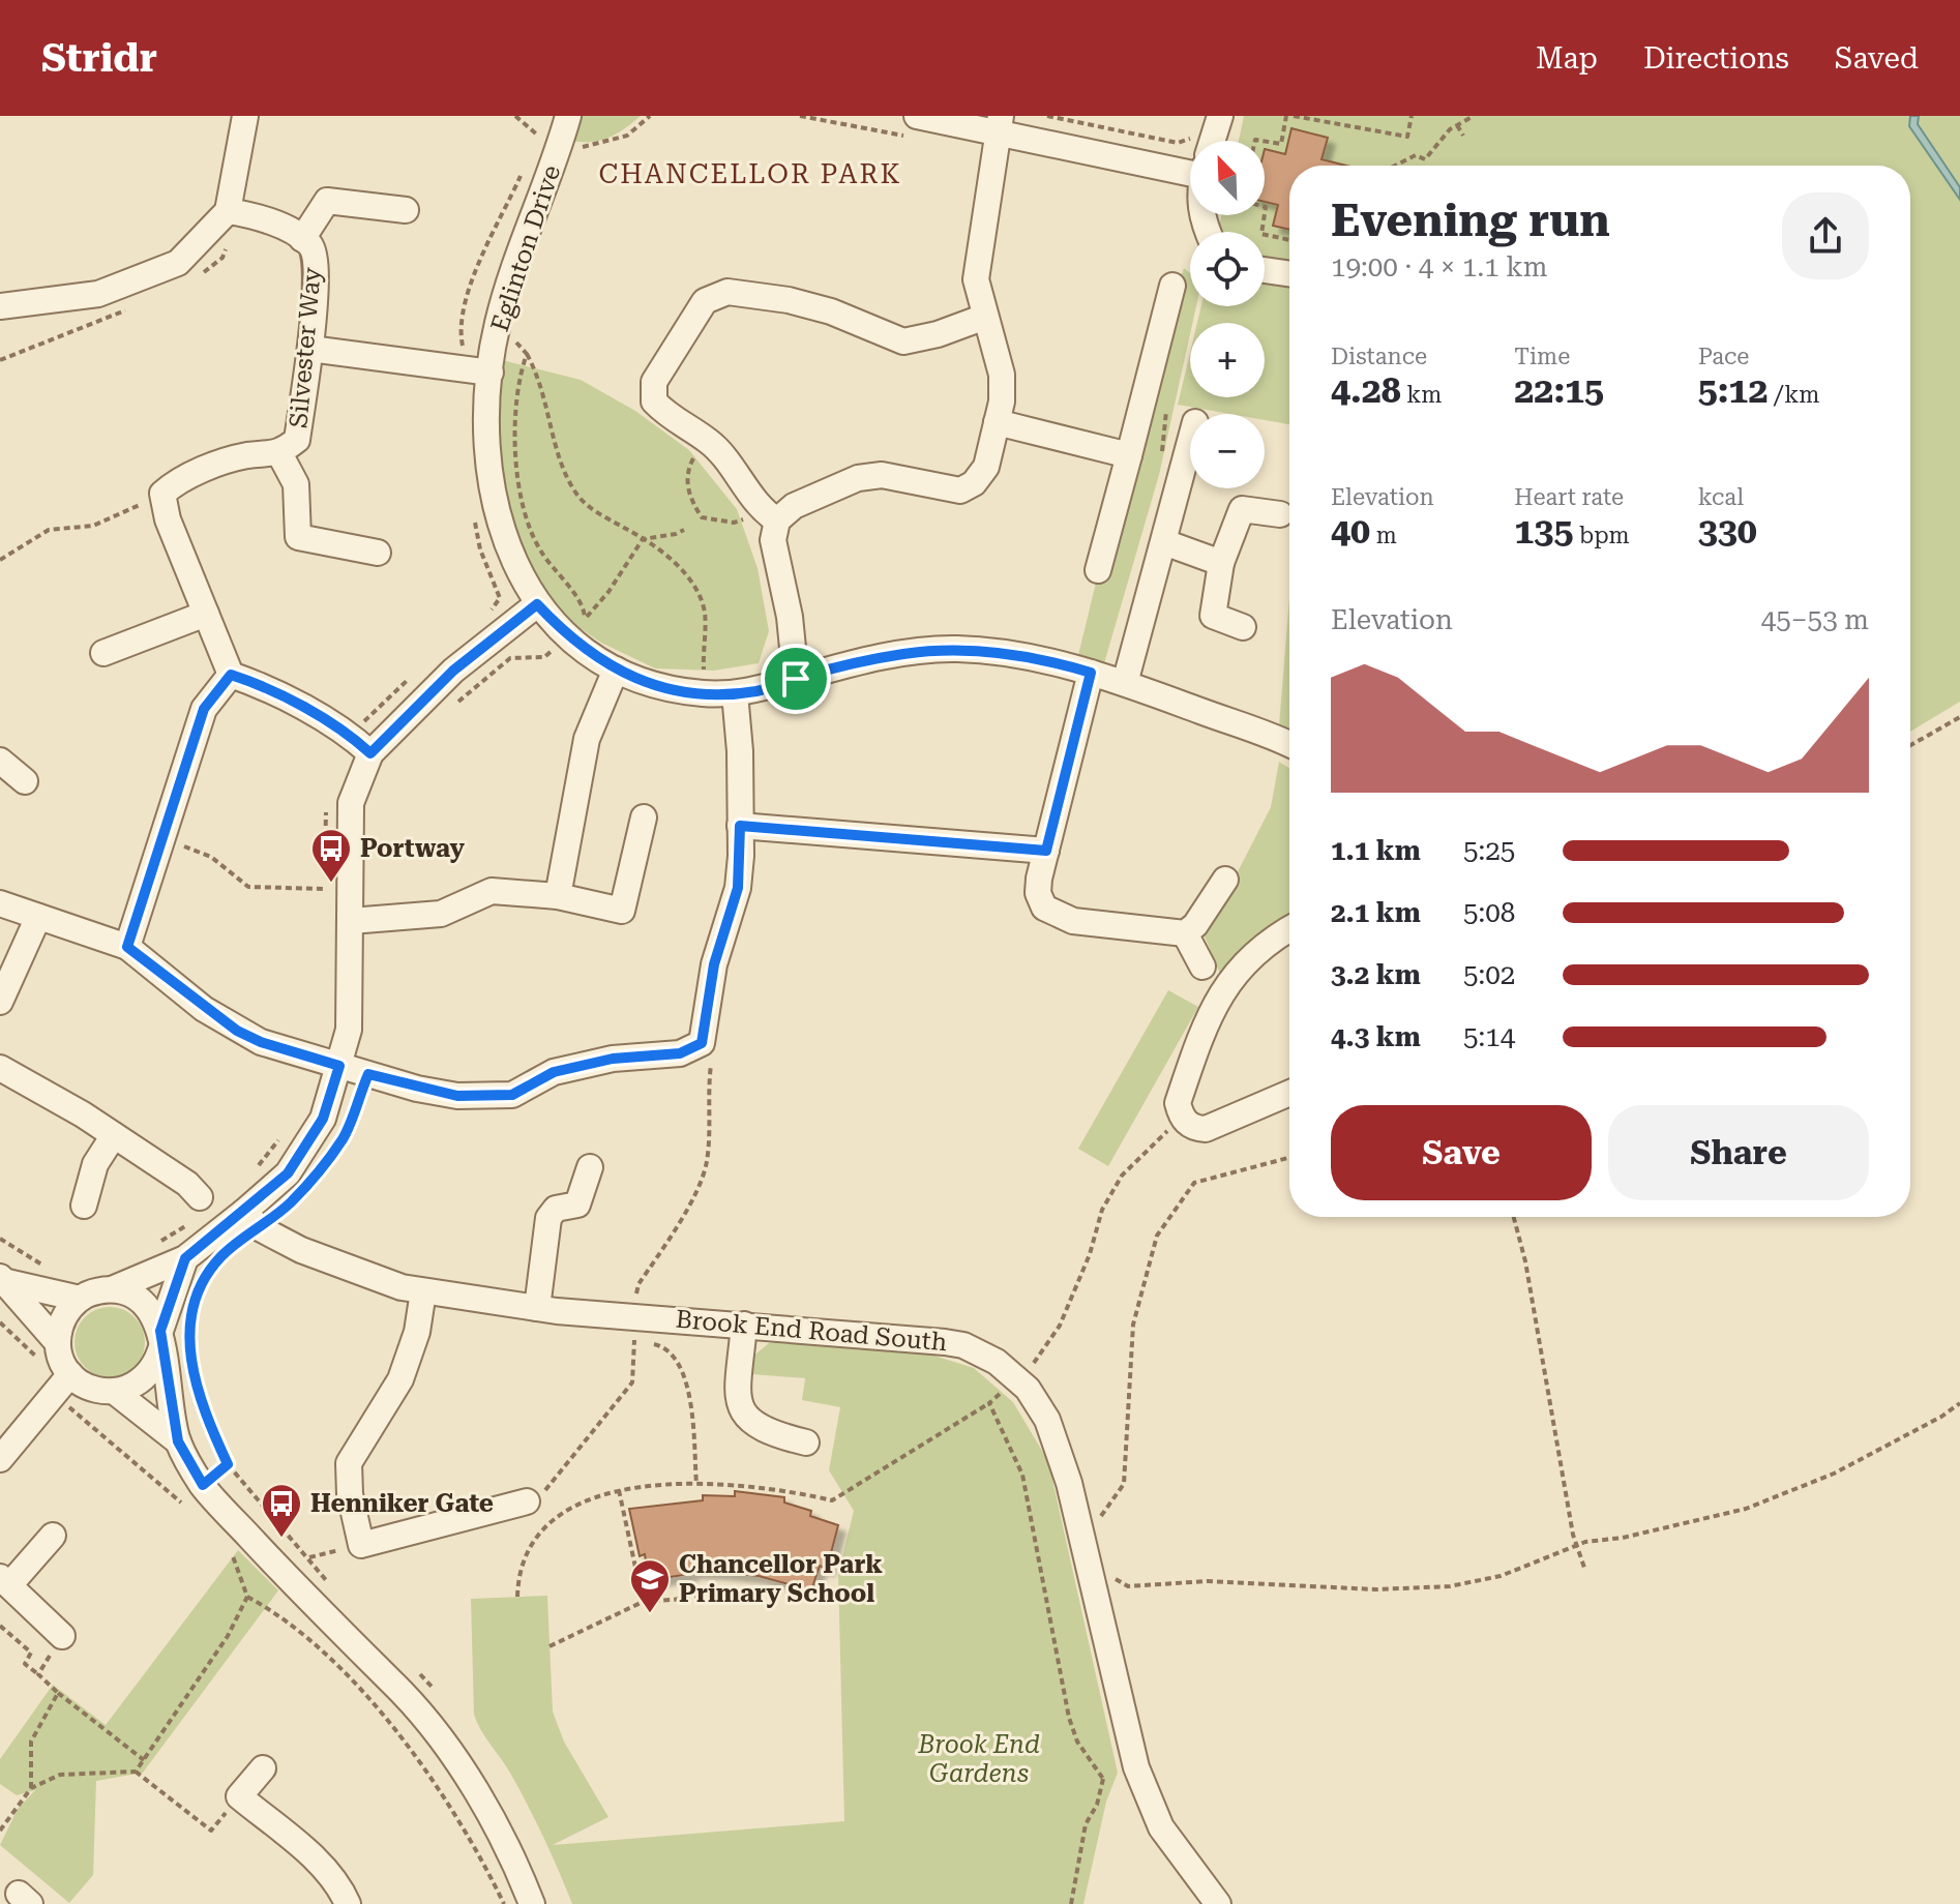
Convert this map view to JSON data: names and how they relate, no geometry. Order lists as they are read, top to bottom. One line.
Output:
{"streets":{"street":["Eglinton Drive","Silvester Way","Brook End Road South"]},"districts":["CHANCELLOR PARK"],"parks":["Brook End Gardens"],"places":{"bus stop":["Portway","Henniker Gate"],"school or university":["Chancellor Park Primary School"]},"north":"top left","page":{"header":"Stridr","nav":["Map","Directions","Saved"],"map_buttons":["+","−"],"heading":["Evening run","19:00 · 4 × 1.1 km"],"stats":[["Distance","4.28 km"],["Time","22:15"],["Pace","5:12 /km"],["Elevation","40 m"],["Heart rate","135 bpm"],["kcal","330"]],"chart":["Elevation","45–53 m"],"list":[{"name":"1.1 km","note":"5:25"},{"name":"2.1 km","note":"5:08"},{"name":"3.2 km","note":"5:02"},{"name":"4.3 km","note":"5:14"}],"buttons":["Save","Share"]}}
